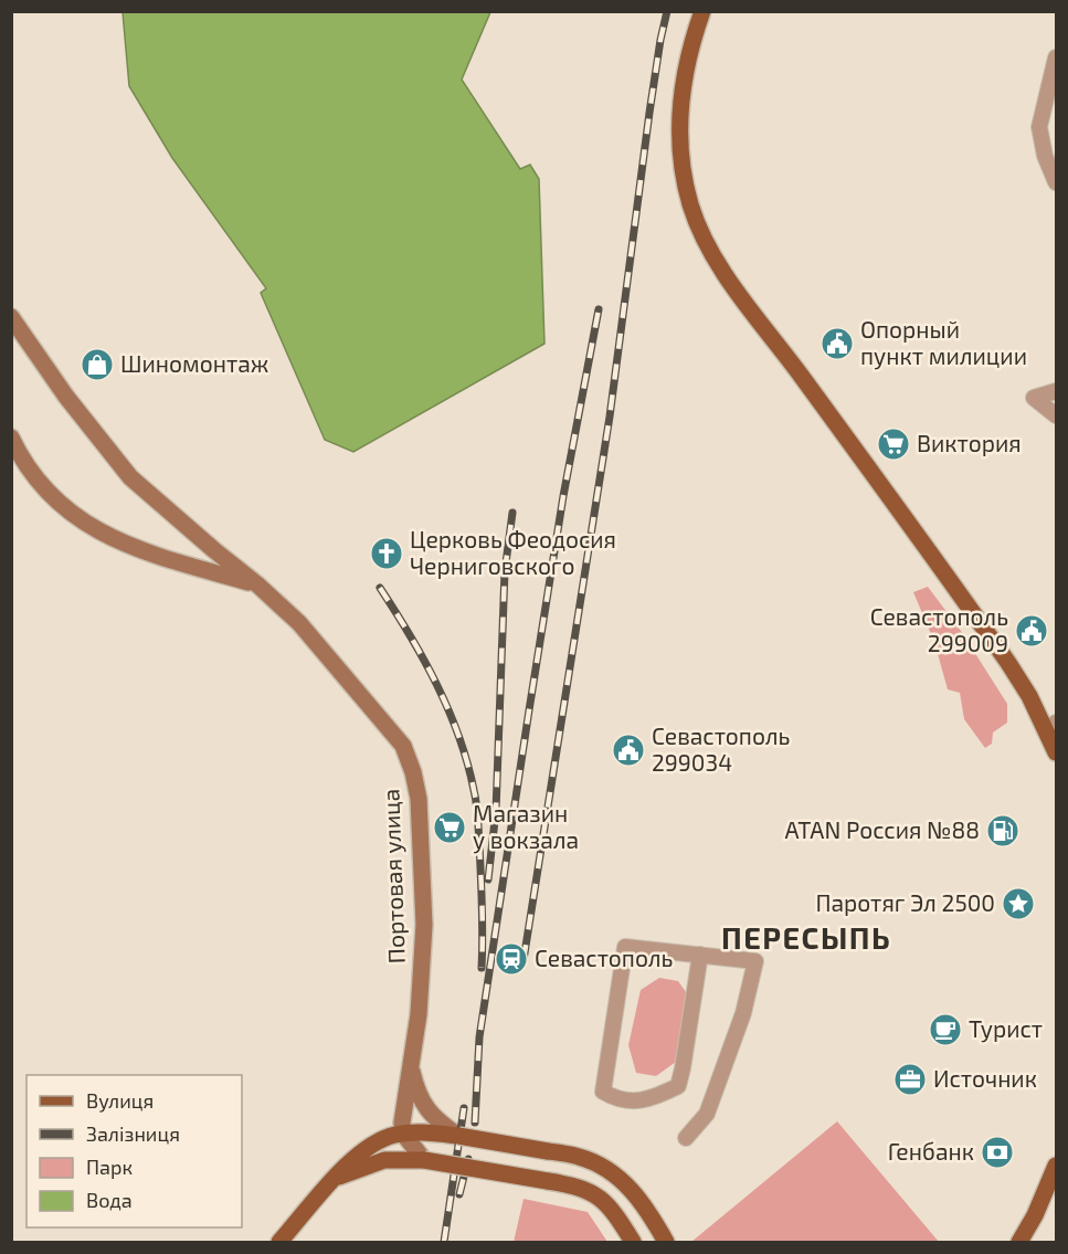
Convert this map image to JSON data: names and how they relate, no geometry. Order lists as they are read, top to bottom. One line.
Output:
{"streets":{"main road":["Портовая улица"]},"districts":["ПЕРЕСЫПЬ"],"places":{"public building":["Опорный пункт милиции","Севастополь 299009","Севастополь 299034"],"shop":["Шиномонтаж"],"supermarket":["Виктория","Магазин у вокзала"],"church":["Церковь Феодосия Черниговского"],"fuel station":["ATAN Россия №88"],"place":["Паротяг Эл 2500"],"station":["Севастополь"],"cafe":["Турист"],"office":["Источник"],"bank":["Генбанк"]},"legend":["Вулиця","Залізниця","Парк","Вода"]}
